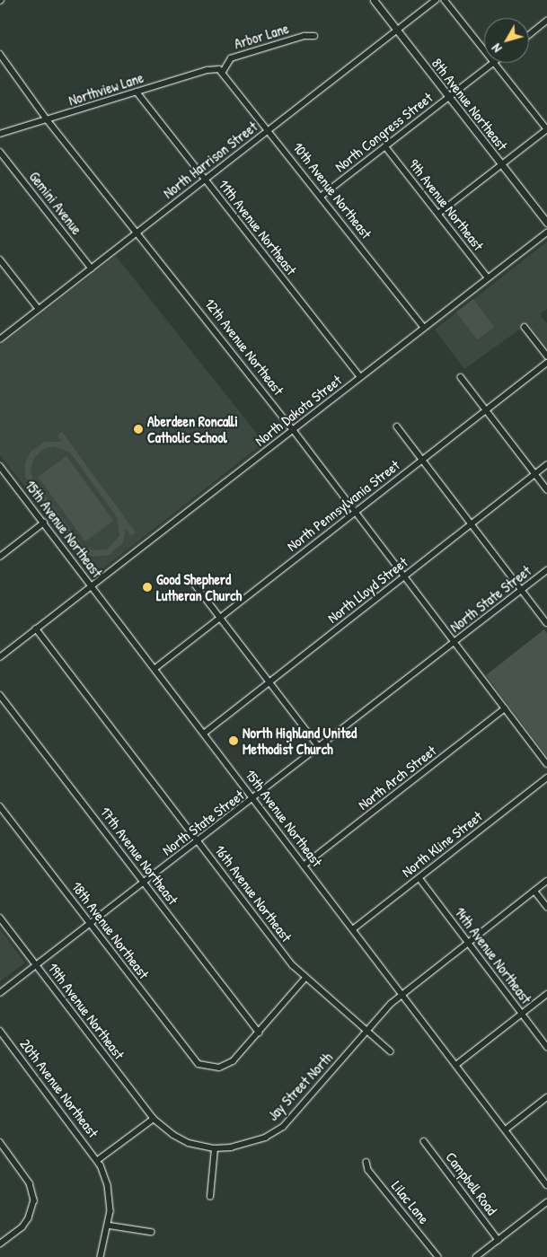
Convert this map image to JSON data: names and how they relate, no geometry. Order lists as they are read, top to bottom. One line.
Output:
{"streets":{"main road":["8th Avenue Northeast"],"street":["Arbor Lane","Northview Lane","North Congress Street","North Harrison Street","10th Avenue Northeast","Gemini Avenue","9th Avenue Northeast","11th Avenue Northeast","12th Avenue Northeast","North Dakota Street","North Pennsylvania Street","15th Avenue Northeast","North Lloyd Street","North State Street","North Arch Street","North Kline Street","17th Avenue Northeast","16th Avenue Northeast","18th Avenue Northeast","14th Avenue Northeast","19th Avenue Northeast","Jay Street North","20th Avenue Northeast","Campbell Road","Lilac Lane"]},"crossings":[["Arbor Lane","Northview Lane"],["Arbor Lane","10th Avenue Northeast"],["Northview Lane","10th Avenue Northeast"],["Northview Lane","11th Avenue Northeast"],["Northview Lane","12th Avenue Northeast"],["8th Avenue Northeast","North Congress Street"],["8th Avenue Northeast","North Harrison Street"],["North Congress Street","10th Avenue Northeast"],["North Congress Street","9th Avenue Northeast"],["North Harrison Street","10th Avenue Northeast"],["North Harrison Street","Gemini Avenue"],["North Harrison Street","11th Avenue Northeast"],["North Harrison Street","12th Avenue Northeast"],["10th Avenue Northeast","North Dakota Street"],["9th Avenue Northeast","North Dakota Street"],["11th Avenue Northeast","North Dakota Street"],["12th Avenue Northeast","North Dakota Street"],["12th Avenue Northeast","North Pennsylvania Street"],["12th Avenue Northeast","North Lloyd Street"],["12th Avenue Northeast","North State Street"],["12th Avenue Northeast","North Arch Street"],["North Dakota Street","15th Avenue Northeast"],["North Dakota Street","16th Avenue Northeast"],["North Pennsylvania Street","15th Avenue Northeast"],["15th Avenue Northeast","North Lloyd Street"],["15th Avenue Northeast","North State Street"],["15th Avenue Northeast","North Arch Street"],["15th Avenue Northeast","North Kline Street"],["15th Avenue Northeast","Jay Street North"],["North State Street","17th Avenue Northeast"],["North State Street","16th Avenue Northeast"],["North State Street","18th Avenue Northeast"],["North State Street","19th Avenue Northeast"],["North Kline Street","14th Avenue Northeast"],["17th Avenue Northeast","18th Avenue Northeast"],["16th Avenue Northeast","Jay Street North"],["14th Avenue Northeast","Jay Street North"],["19th Avenue Northeast","Jay Street North"]],"places":["Aberdeen Roncalli Catholic School","Good Shepherd Lutheran Church","North Highland United Methodist Church"],"north":"bottom left"}
